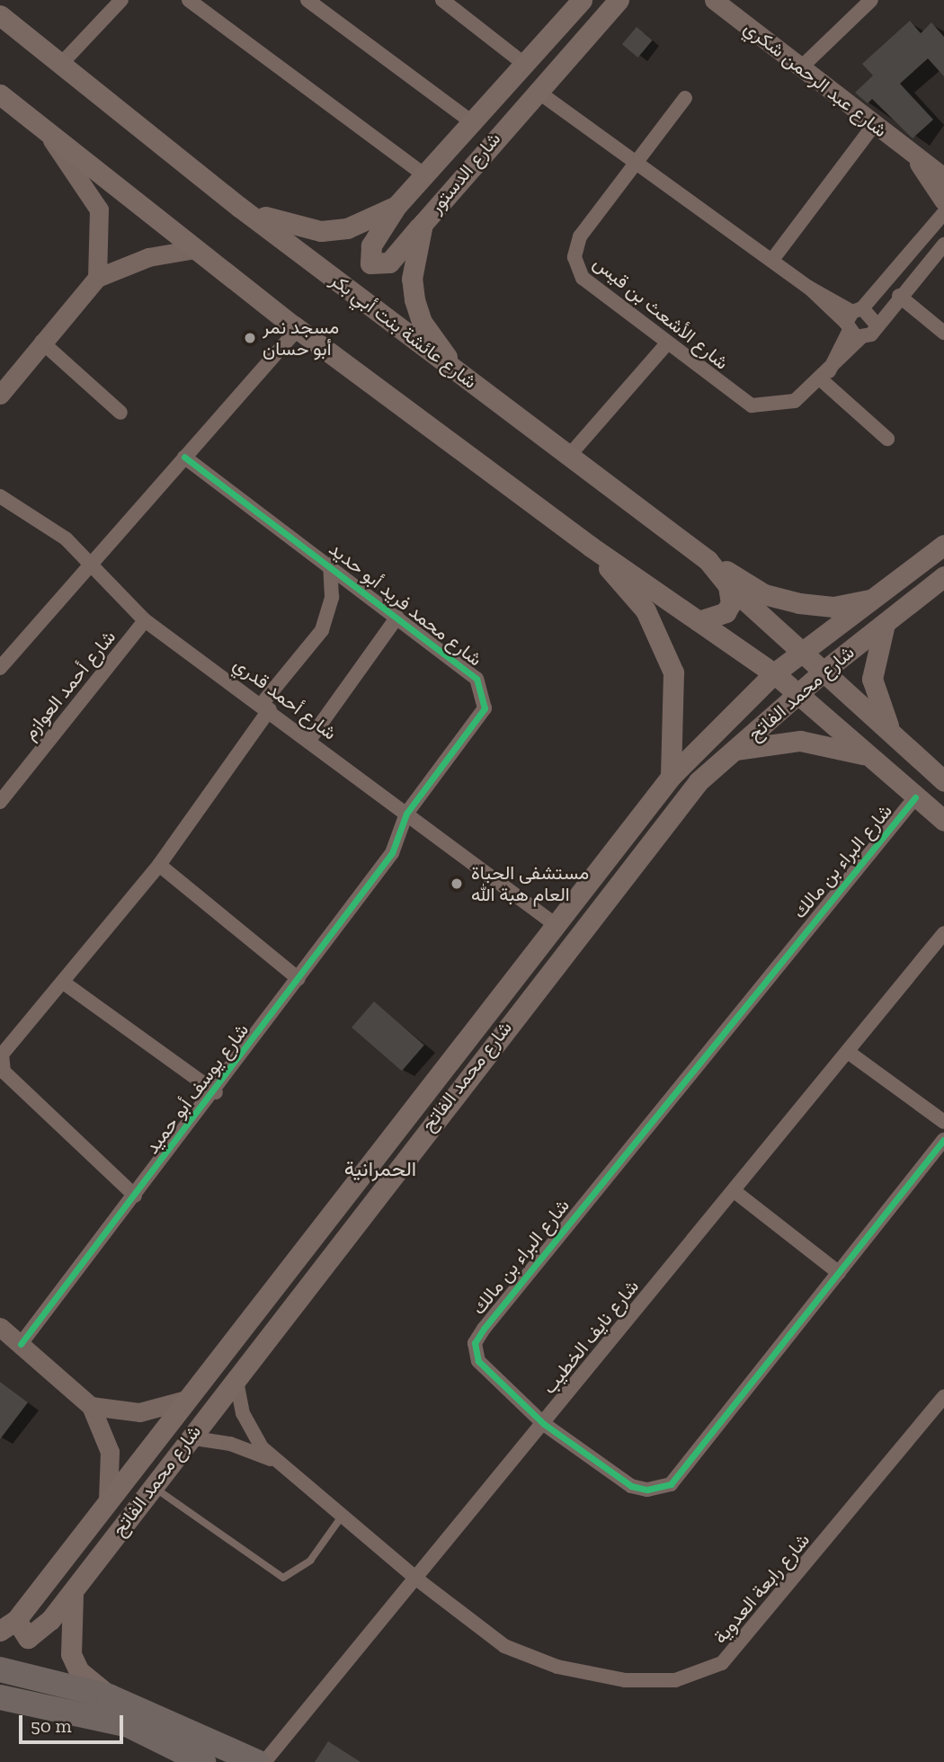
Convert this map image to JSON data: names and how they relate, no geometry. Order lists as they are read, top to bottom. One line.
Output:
{"streets":{"main road":["شارع الدستور","شارع عائشة بنت أبي بكر","شارع محمد الفاتح"],"street":["شارع عبد الرحمن شكري","شارع الأشعث بن قيس","شارع محمد فريد أبو حديد","شارع أحمد العوازم","شارع أحمد قدري","شارع البراء بن مالك","شارع يوسف أبو حميد","شارع نايف الخطيب","شارع رابعة العدوية"]},"crossings":[["شارع الدستور","شارع عائشة بنت أبي بكر"],["شارع عائشة بنت أبي بكر","شارع محمد الفاتح"],["شارع محمد فريد أبو حديد","شارع أحمد قدري"],["شارع محمد فريد أبو حديد","شارع يوسف أبو حميد"],["شارع أحمد العوازم","شارع أحمد قدري"],["شارع محمد الفاتح","شارع أحمد قدري"],["شارع محمد الفاتح","شارع رابعة العدوية"],["شارع أحمد قدري","شارع يوسف أبو حميد"],["شارع البراء بن مالك","شارع نايف الخطيب"],["شارع نايف الخطيب","شارع رابعة العدوية"]],"districts":["الحمرانية"],"places":["مسجد نمر أبو حسان","مستشفى الحياة العام هبة الله"],"scale_bar":"50 m"}
